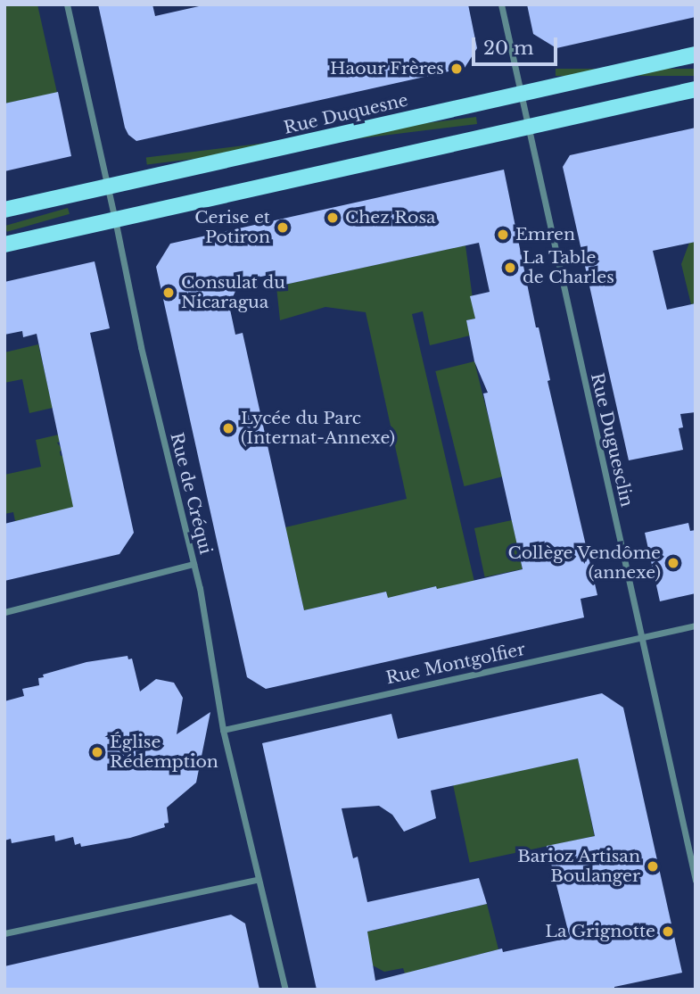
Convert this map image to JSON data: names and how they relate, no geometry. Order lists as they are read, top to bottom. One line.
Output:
{"streets":{"main road":["Rue Duquesne"],"street":["Rue Duguesclin","Rue de Créqui","Rue Montgolfier"]},"crossings":[["Rue Duquesne","Rue Duguesclin"],["Rue Duquesne","Rue de Créqui"],["Rue Duguesclin","Rue Montgolfier"],["Rue de Créqui","Rue Montgolfier"]],"places":["Haour Frères","Chez Rosa","Cerise et Potiron","Emren","La Table de Charles","Consulat du Nicaragua","Lycée du Parc (Internat-Annexe)","Collège Vendôme (annexe)","Église Rédemption","Barioz Artisan Boulanger","La Grignotte"],"scale_bar":"20 m"}
